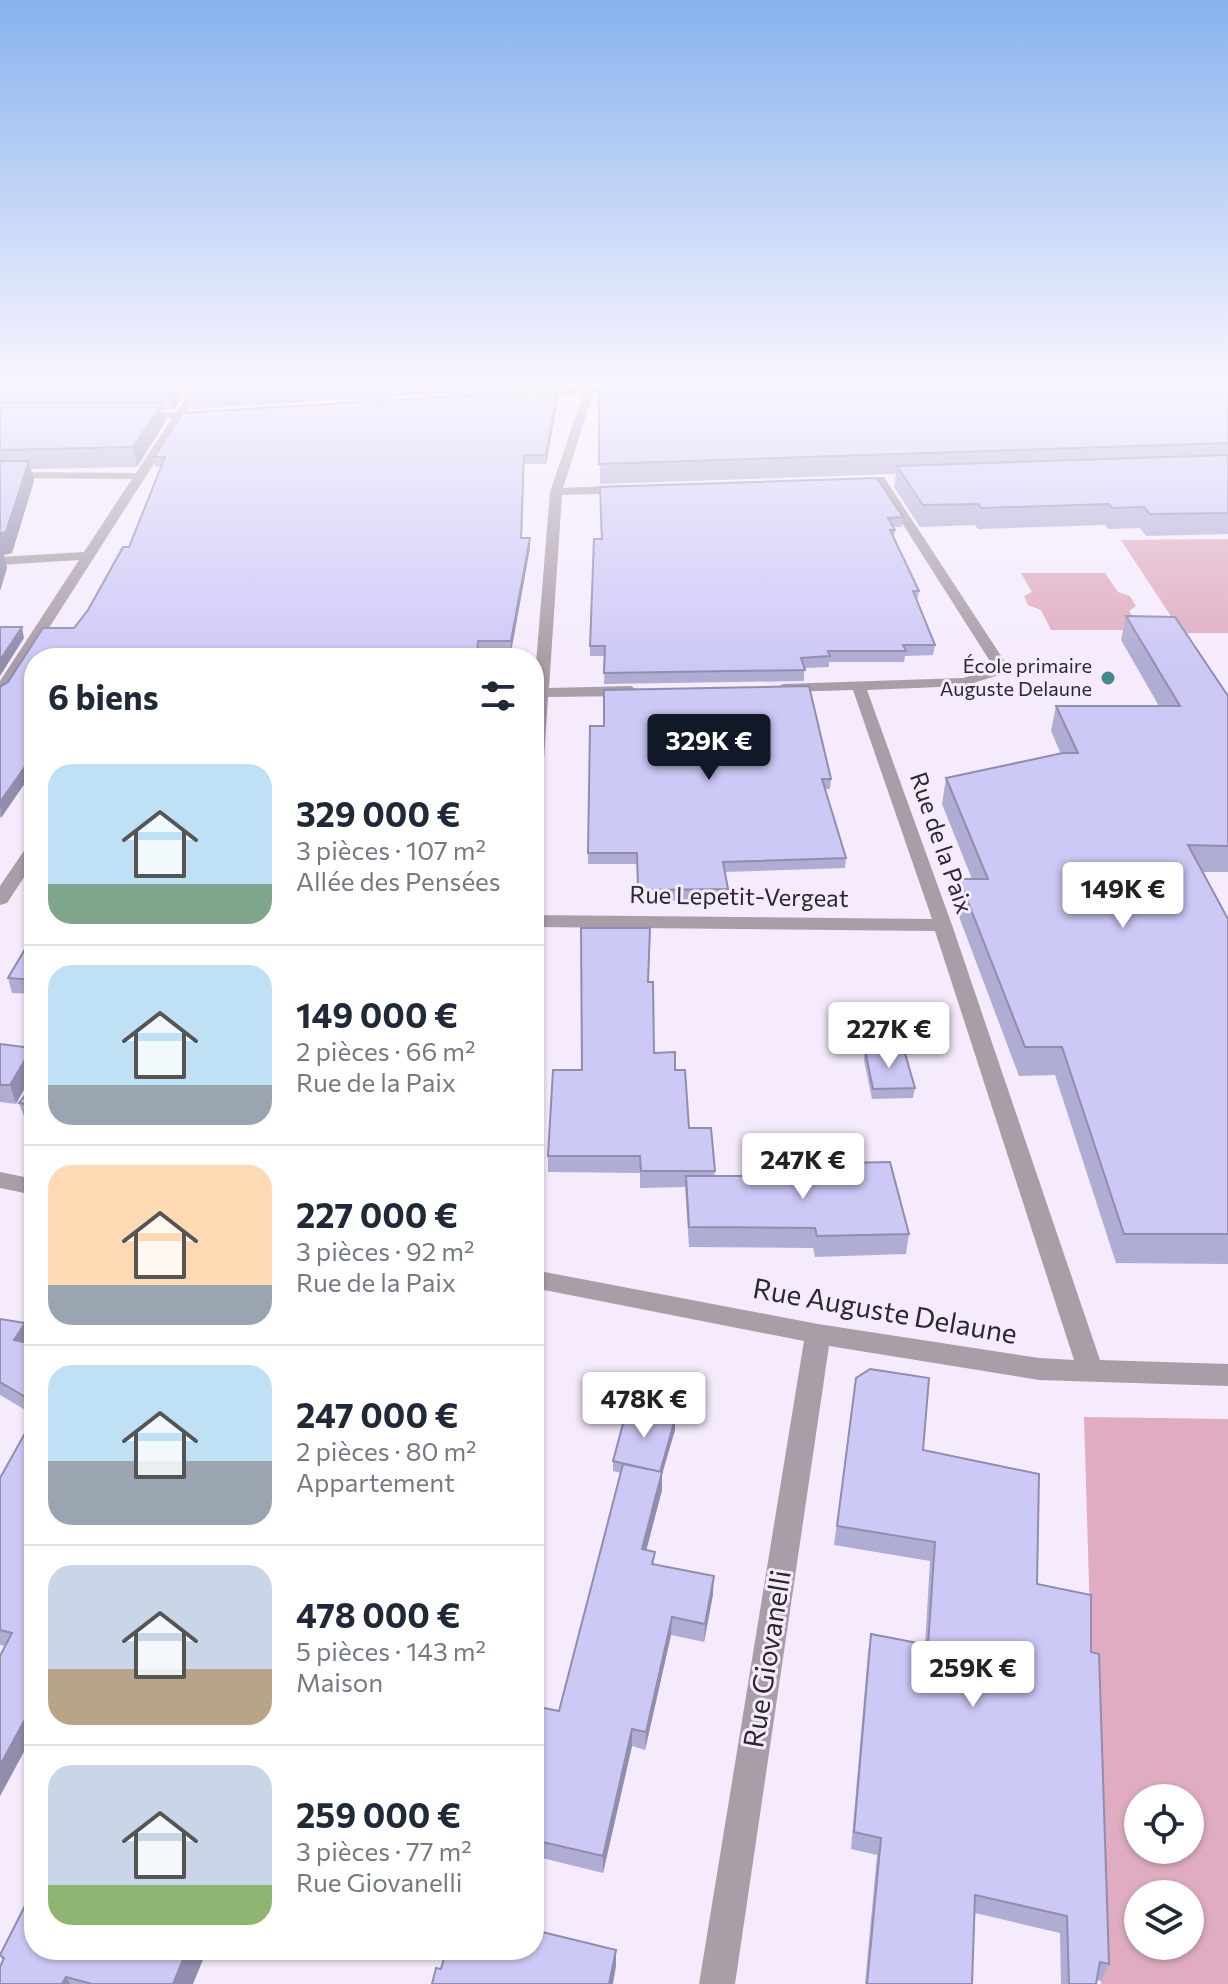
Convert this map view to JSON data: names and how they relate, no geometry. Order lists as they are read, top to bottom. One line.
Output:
{"streets":{"street":["Rue de la Paix","Rue Lepetit-Vergeat","Rue Auguste Delaune","Rue Giovanelli"]},"crossings":[["Rue de la Paix","Rue Lepetit-Vergeat"],["Rue de la Paix","Rue Auguste Delaune"],["Rue Auguste Delaune","Rue Giovanelli"]],"places":["École primaire Auguste Delaune"],"page":{"heading":"6 biens","price":["329K €","149K €","227K €","247K €","478K €","259K €"],"list":[{"name":"329 000 €","note":"3 pièces · 107 m² · Allée des Pensées"},{"name":"149 000 €","note":"2 pièces · 66 m² · Rue de la Paix"},{"name":"227 000 €","note":"3 pièces · 92 m² · Rue de la Paix"},{"name":"247 000 €","note":"2 pièces · 80 m² · Appartement"},{"name":"478 000 €","note":"5 pièces · 143 m² · Maison"},{"name":"259 000 €","note":"3 pièces · 77 m² · Rue Giovanelli"}]}}
